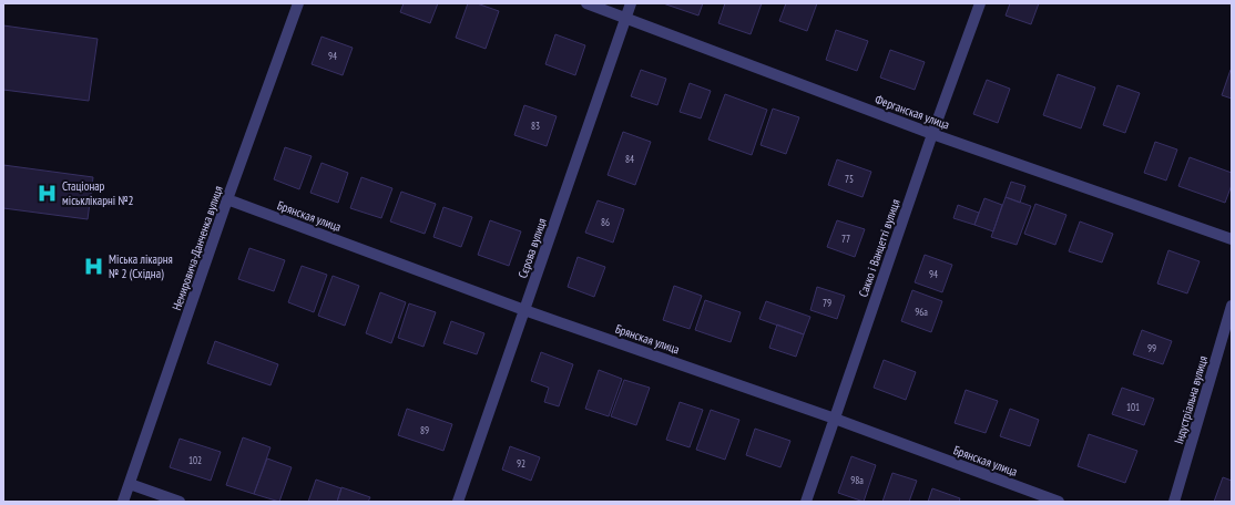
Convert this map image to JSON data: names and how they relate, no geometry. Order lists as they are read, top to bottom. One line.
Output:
{"streets":{"street":["Ферганская улица","Брянская улица","Немировича-Данченка вулиця","Сєрова вулиця","Сакко і Ванцетті вулиця","Індустріальна вулиця"]},"crossings":[["Ферганская улица","Сєрова вулиця"],["Ферганская улица","Сакко і Ванцетті вулиця"],["Брянская улица","Немировича-Данченка вулиця"],["Брянская улица","Сєрова вулиця"],["Брянская улица","Сакко і Ванцетті вулиця"]],"places":{"hospital":["Стаціонар міськлікарні №2","Міська лікарня № 2 (Східна)"]},"house_numbers":["94","83","84","75","86","77","94","79","96а","99","101","89","102","92","98а"]}
